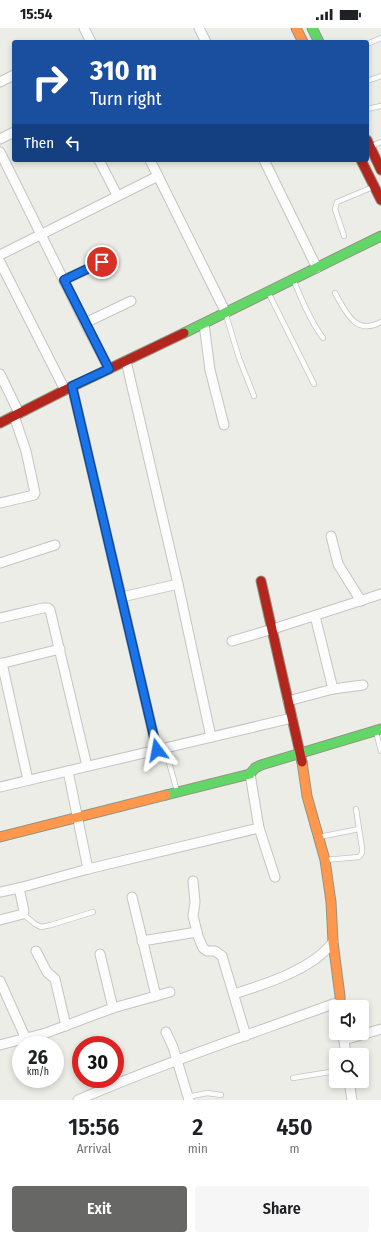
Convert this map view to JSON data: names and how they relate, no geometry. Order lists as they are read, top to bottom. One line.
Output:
{"page":{"status":"15:54","turn":["310 m","Turn right"],"then":"Then","speed":"26 km/h","limit":"30","eta":["15:56","Arrival","2","min","450","m"],"buttons":["Exit","Share"]}}
